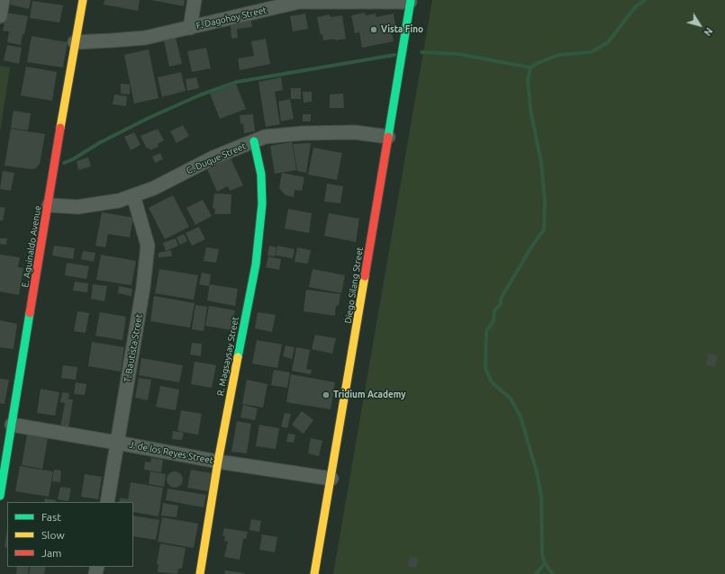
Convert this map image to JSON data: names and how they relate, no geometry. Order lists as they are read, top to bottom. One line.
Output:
{"streets":{"street":["F. Dagohoy Street","C. Duque Street","E. Aguinaldo Avenue","Diego Silang Street","T. Bautista Street","R. Magsaysay Street","J. de los Reyes Street"]},"crossings":[["F. Dagohoy Street","E. Aguinaldo Avenue"],["F. Dagohoy Street","Diego Silang Street"],["C. Duque Street","E. Aguinaldo Avenue"],["C. Duque Street","Diego Silang Street"],["C. Duque Street","T. Bautista Street"],["C. Duque Street","R. Magsaysay Street"],["E. Aguinaldo Avenue","J. de los Reyes Street"],["Diego Silang Street","J. de los Reyes Street"],["T. Bautista Street","J. de los Reyes Street"],["R. Magsaysay Street","J. de los Reyes Street"]],"places":["Vista Fino","Tridium Academy"],"legend":["Fast","Slow","Jam"],"north":"bottom right"}
